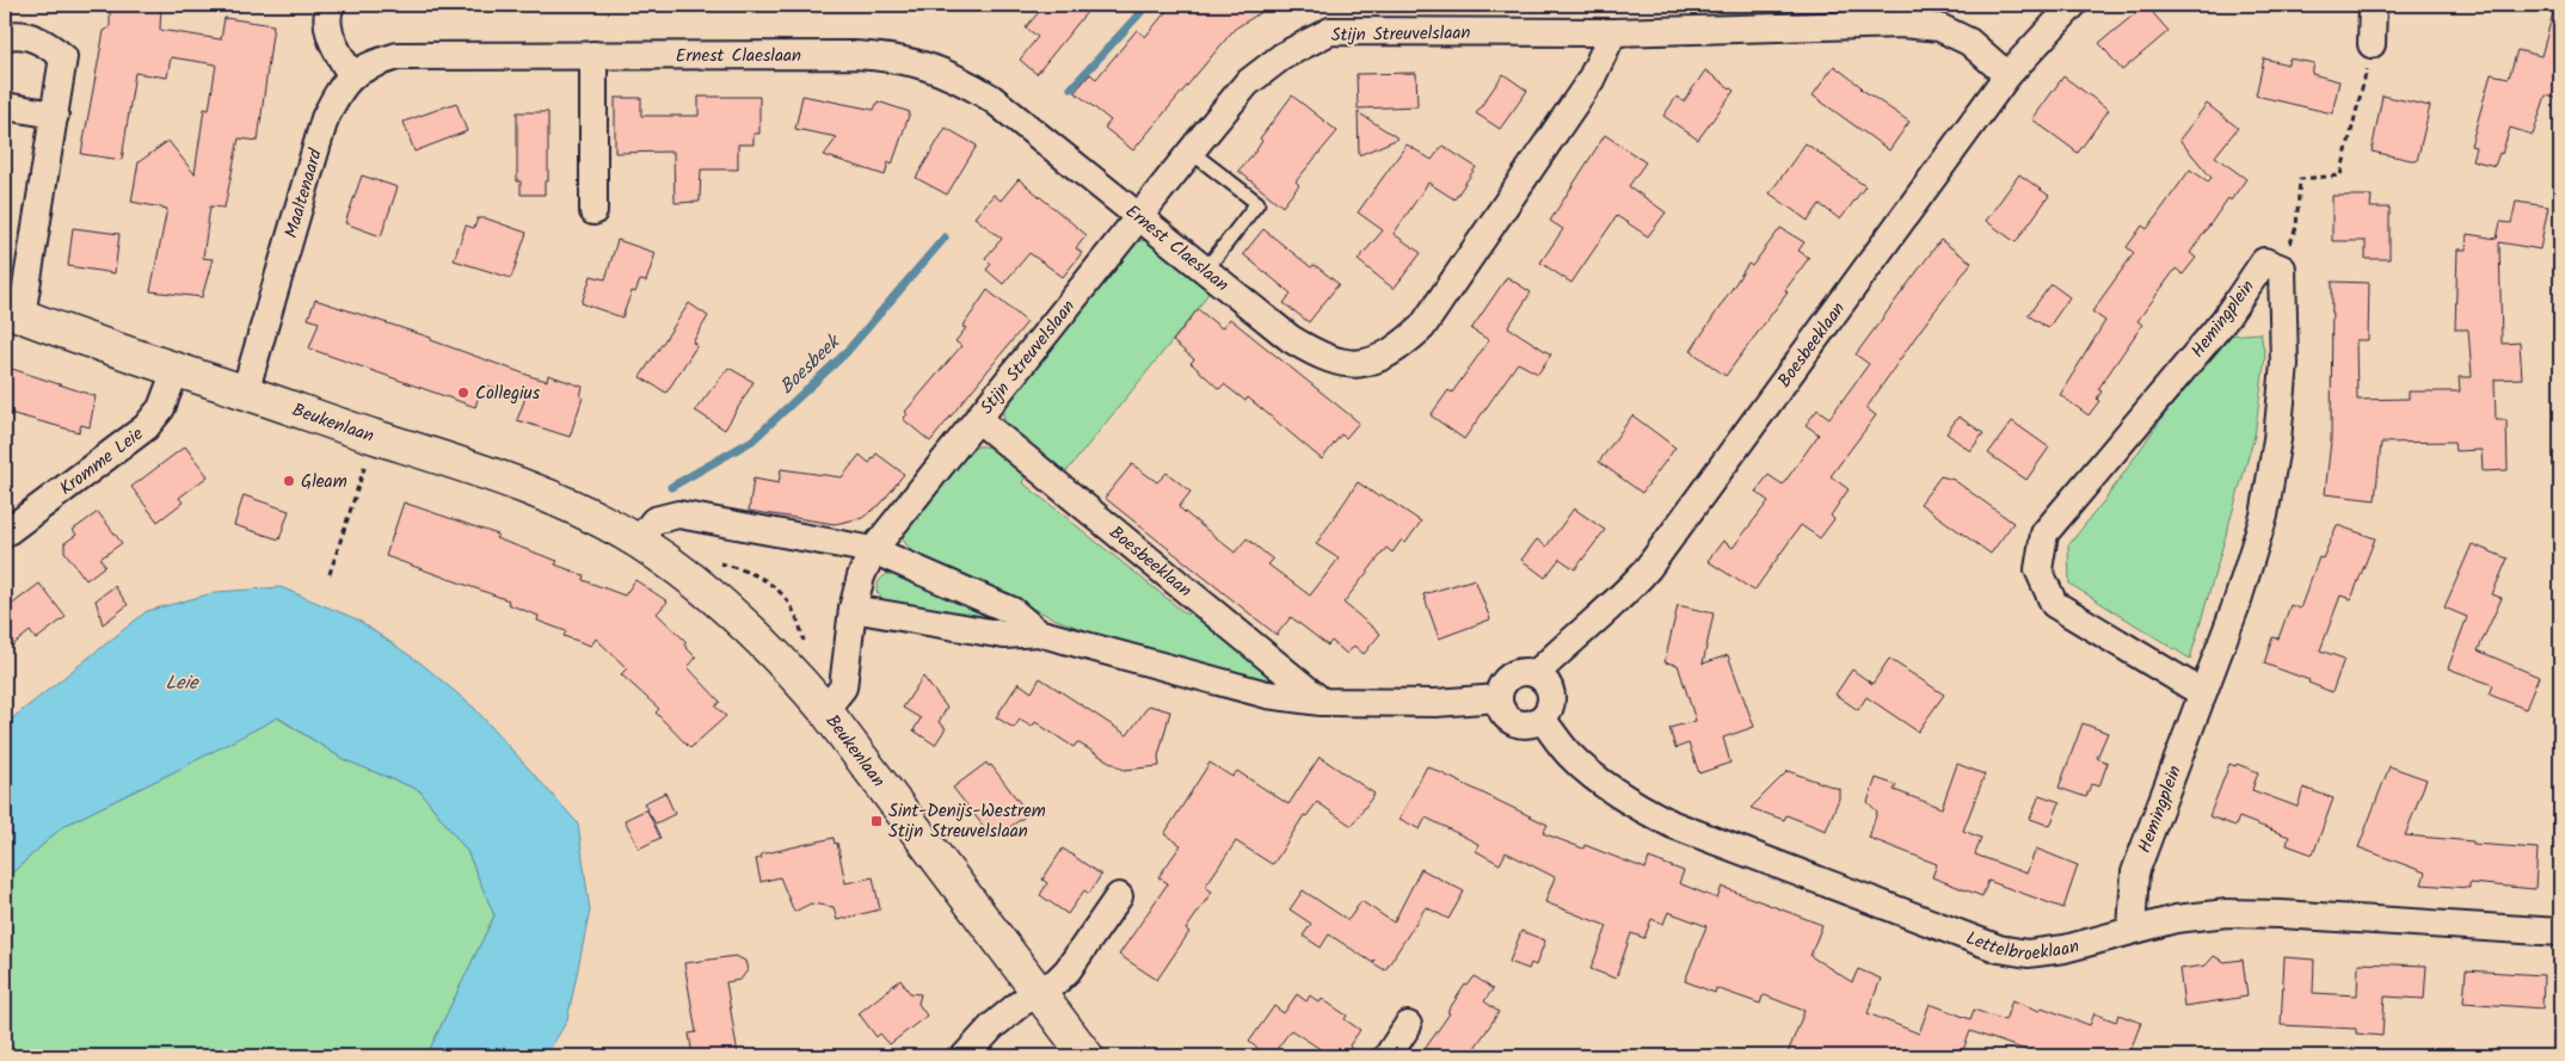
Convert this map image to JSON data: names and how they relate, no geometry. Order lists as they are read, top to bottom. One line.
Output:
{"streets":{"street":["Stijn Streuvelslaan","Ernest Claeslaan","Maaltenaard","Hemingplein","Boesbeeklaan","Beukenlaan","Kromme Leie","Lettelbroeklaan"]},"crossings":[["Stijn Streuvelslaan","Ernest Claeslaan"],["Stijn Streuvelslaan","Boesbeeklaan"],["Ernest Claeslaan","Maaltenaard"],["Maaltenaard","Beukenlaan"],["Hemingplein","Lettelbroeklaan"],["Boesbeeklaan","Lettelbroeklaan"],["Beukenlaan","Kromme Leie"]],"water":["Boesbeek","Leie"],"places":{"other":["Collegius","Gleam"],"transit":["Sint-Denijs-Westrem Stijn Streuvelslaan"]}}
